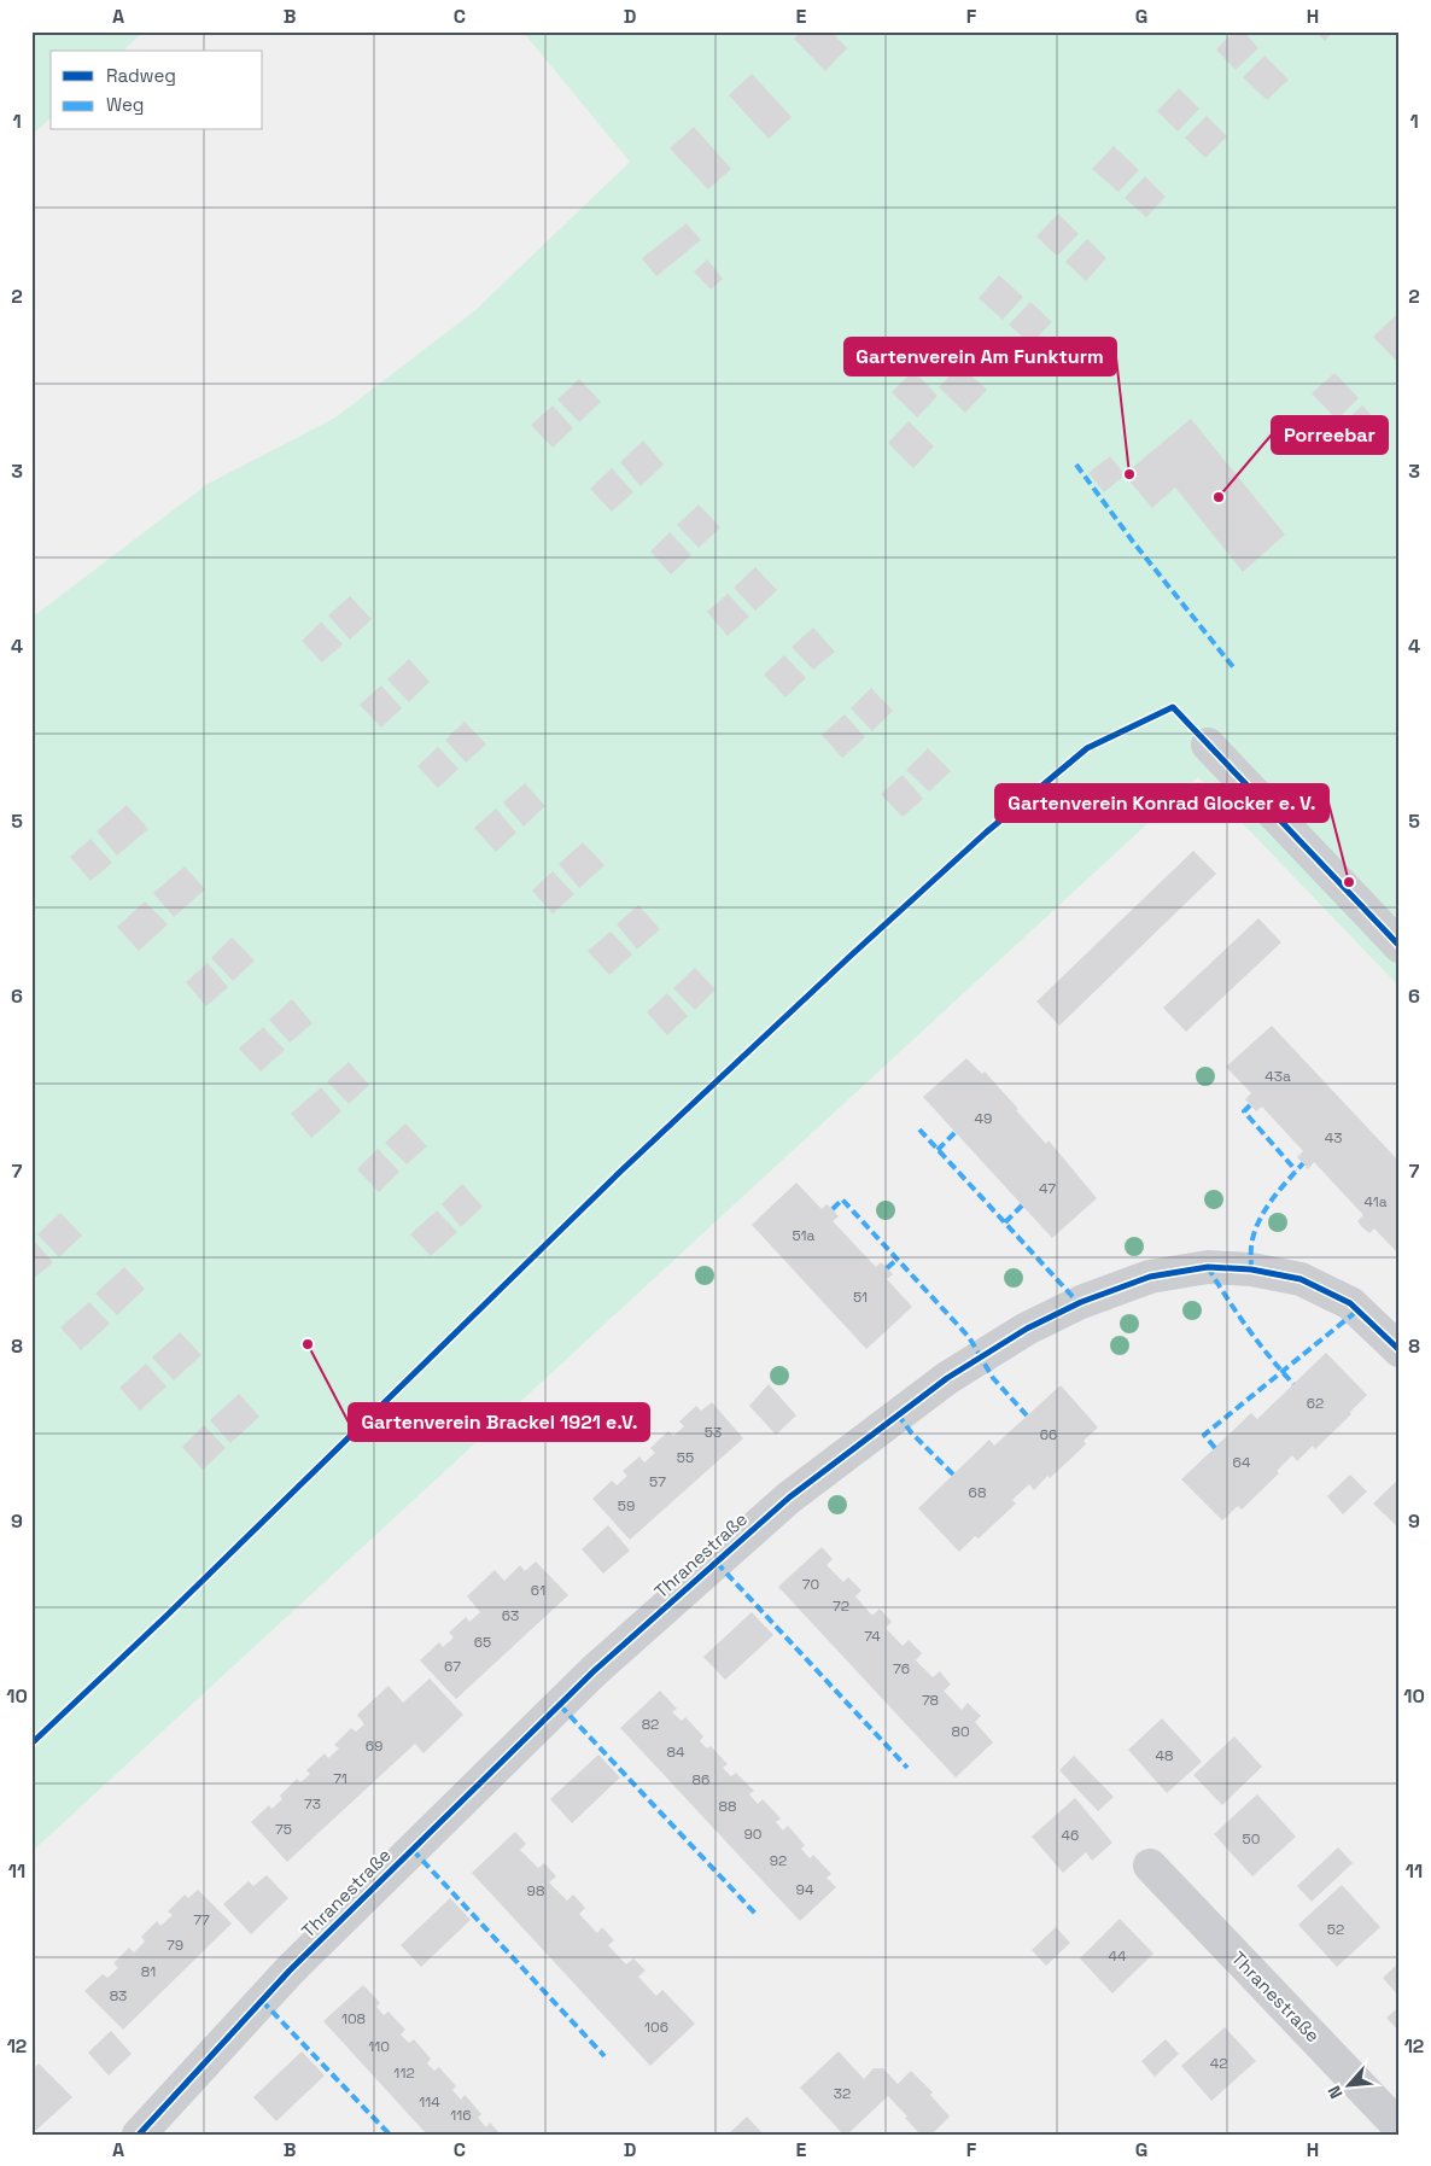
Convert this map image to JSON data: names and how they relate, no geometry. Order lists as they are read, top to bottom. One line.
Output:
{"streets":{"street":["Thranestraße"]},"places":["Gartenverein Am Funkturm","Porreebar","Gartenverein Konrad Glocker e. V.","Gartenverein Brackel 1921 e.V."],"house_numbers":["43a","49","43","47","41a","51a","51","62","53","66","55","64","57","68","59","70","61","72","63","74","65","67","76","78","82","80","69","84","48","71","86","73","88","75","90","46","50","92","94","98","77","52","79","44","81","83","108","106","110","42","112","32","114","116"],"legend":["Radweg","Weg"],"north":"bottom left","grid":{"columns":["A","B","C","D","E","F","G","H"],"rows":["1","2","3","4","5","6","7","8","9","10","11","12"]}}
